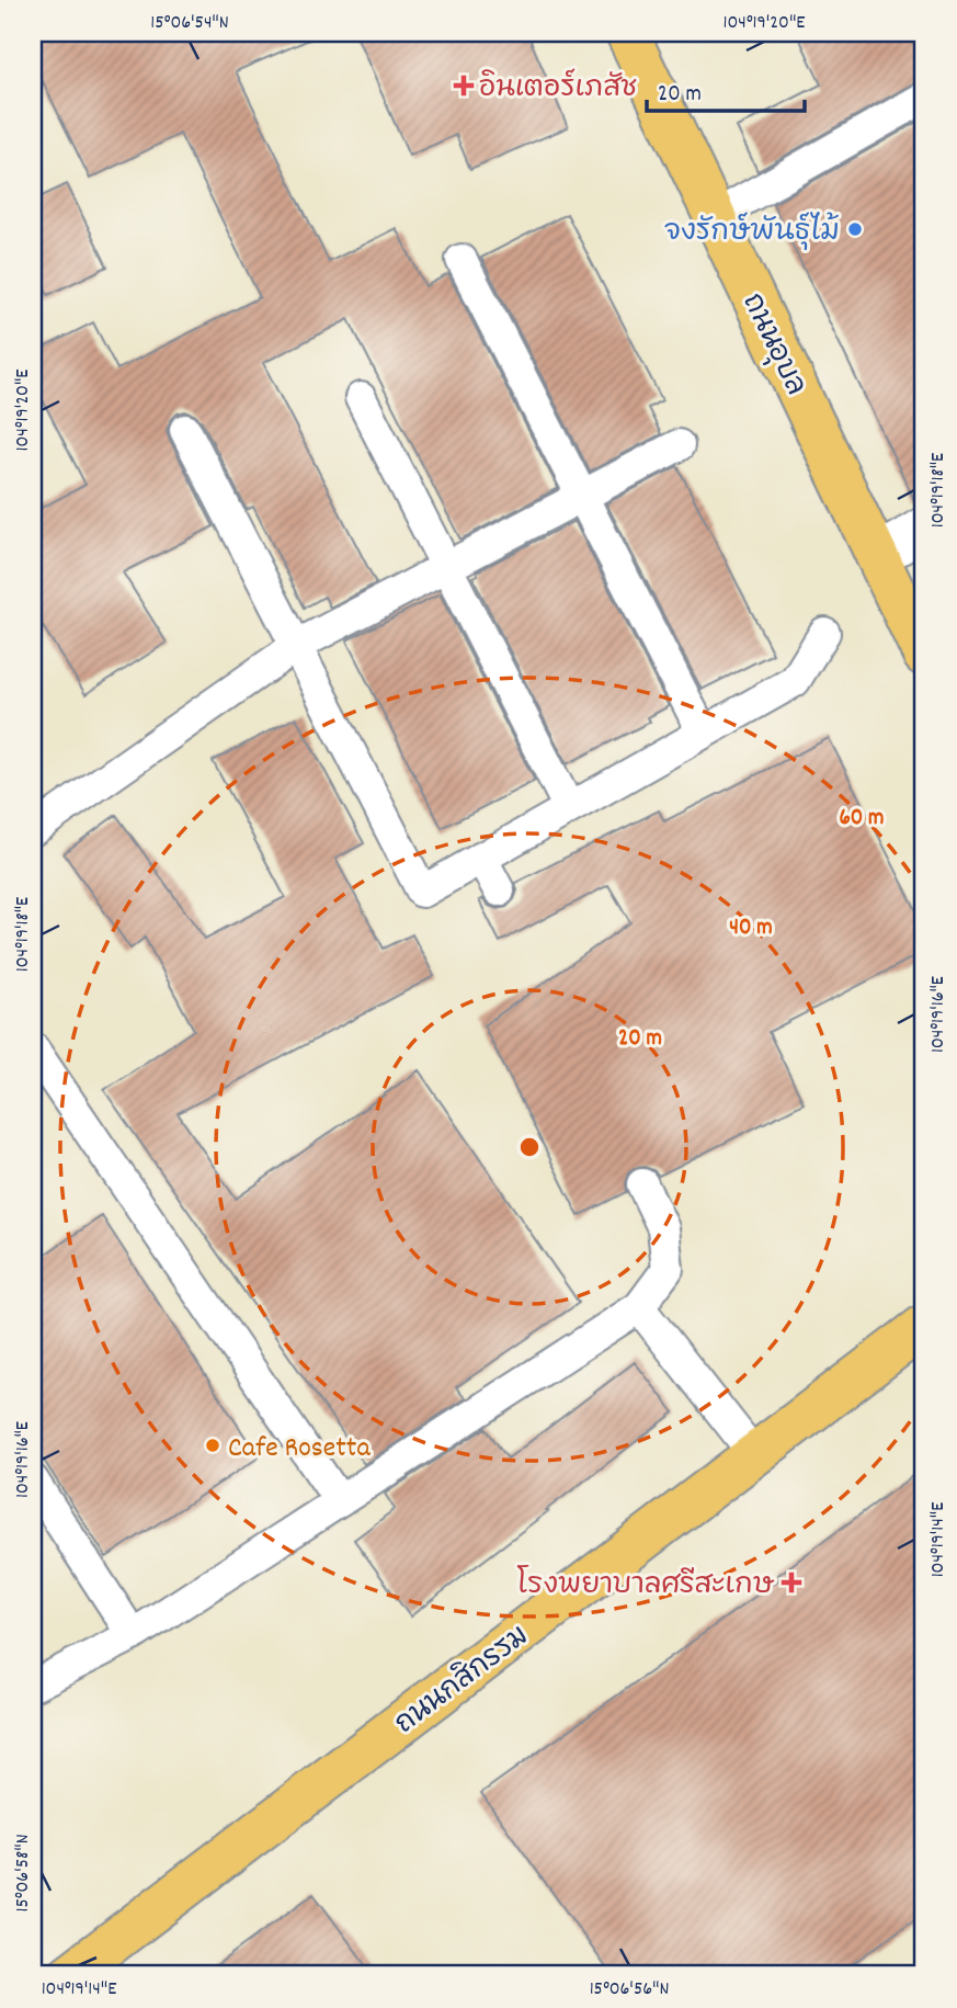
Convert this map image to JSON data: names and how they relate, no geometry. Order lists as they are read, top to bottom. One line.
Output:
{"streets":{"main road":["ถนนอุบล","ถนนกสิกรรม"]},"places":{"health":["อินเตอร์เภสัช","โรงพยาบาลศรีสะเกษ"],"other":["จงรักษ์พันธุ์ไม้","Cafe Rosetta"]},"scale_bar":"20 m","coordinates":["15°06'54\"N","104°19'20\"E","104°19'18\"E","104°19'16\"E","104°19'14\"E","15°06'58\"N","15°06'56\"N"],"rings":["60 m","40 m","20 m"]}
